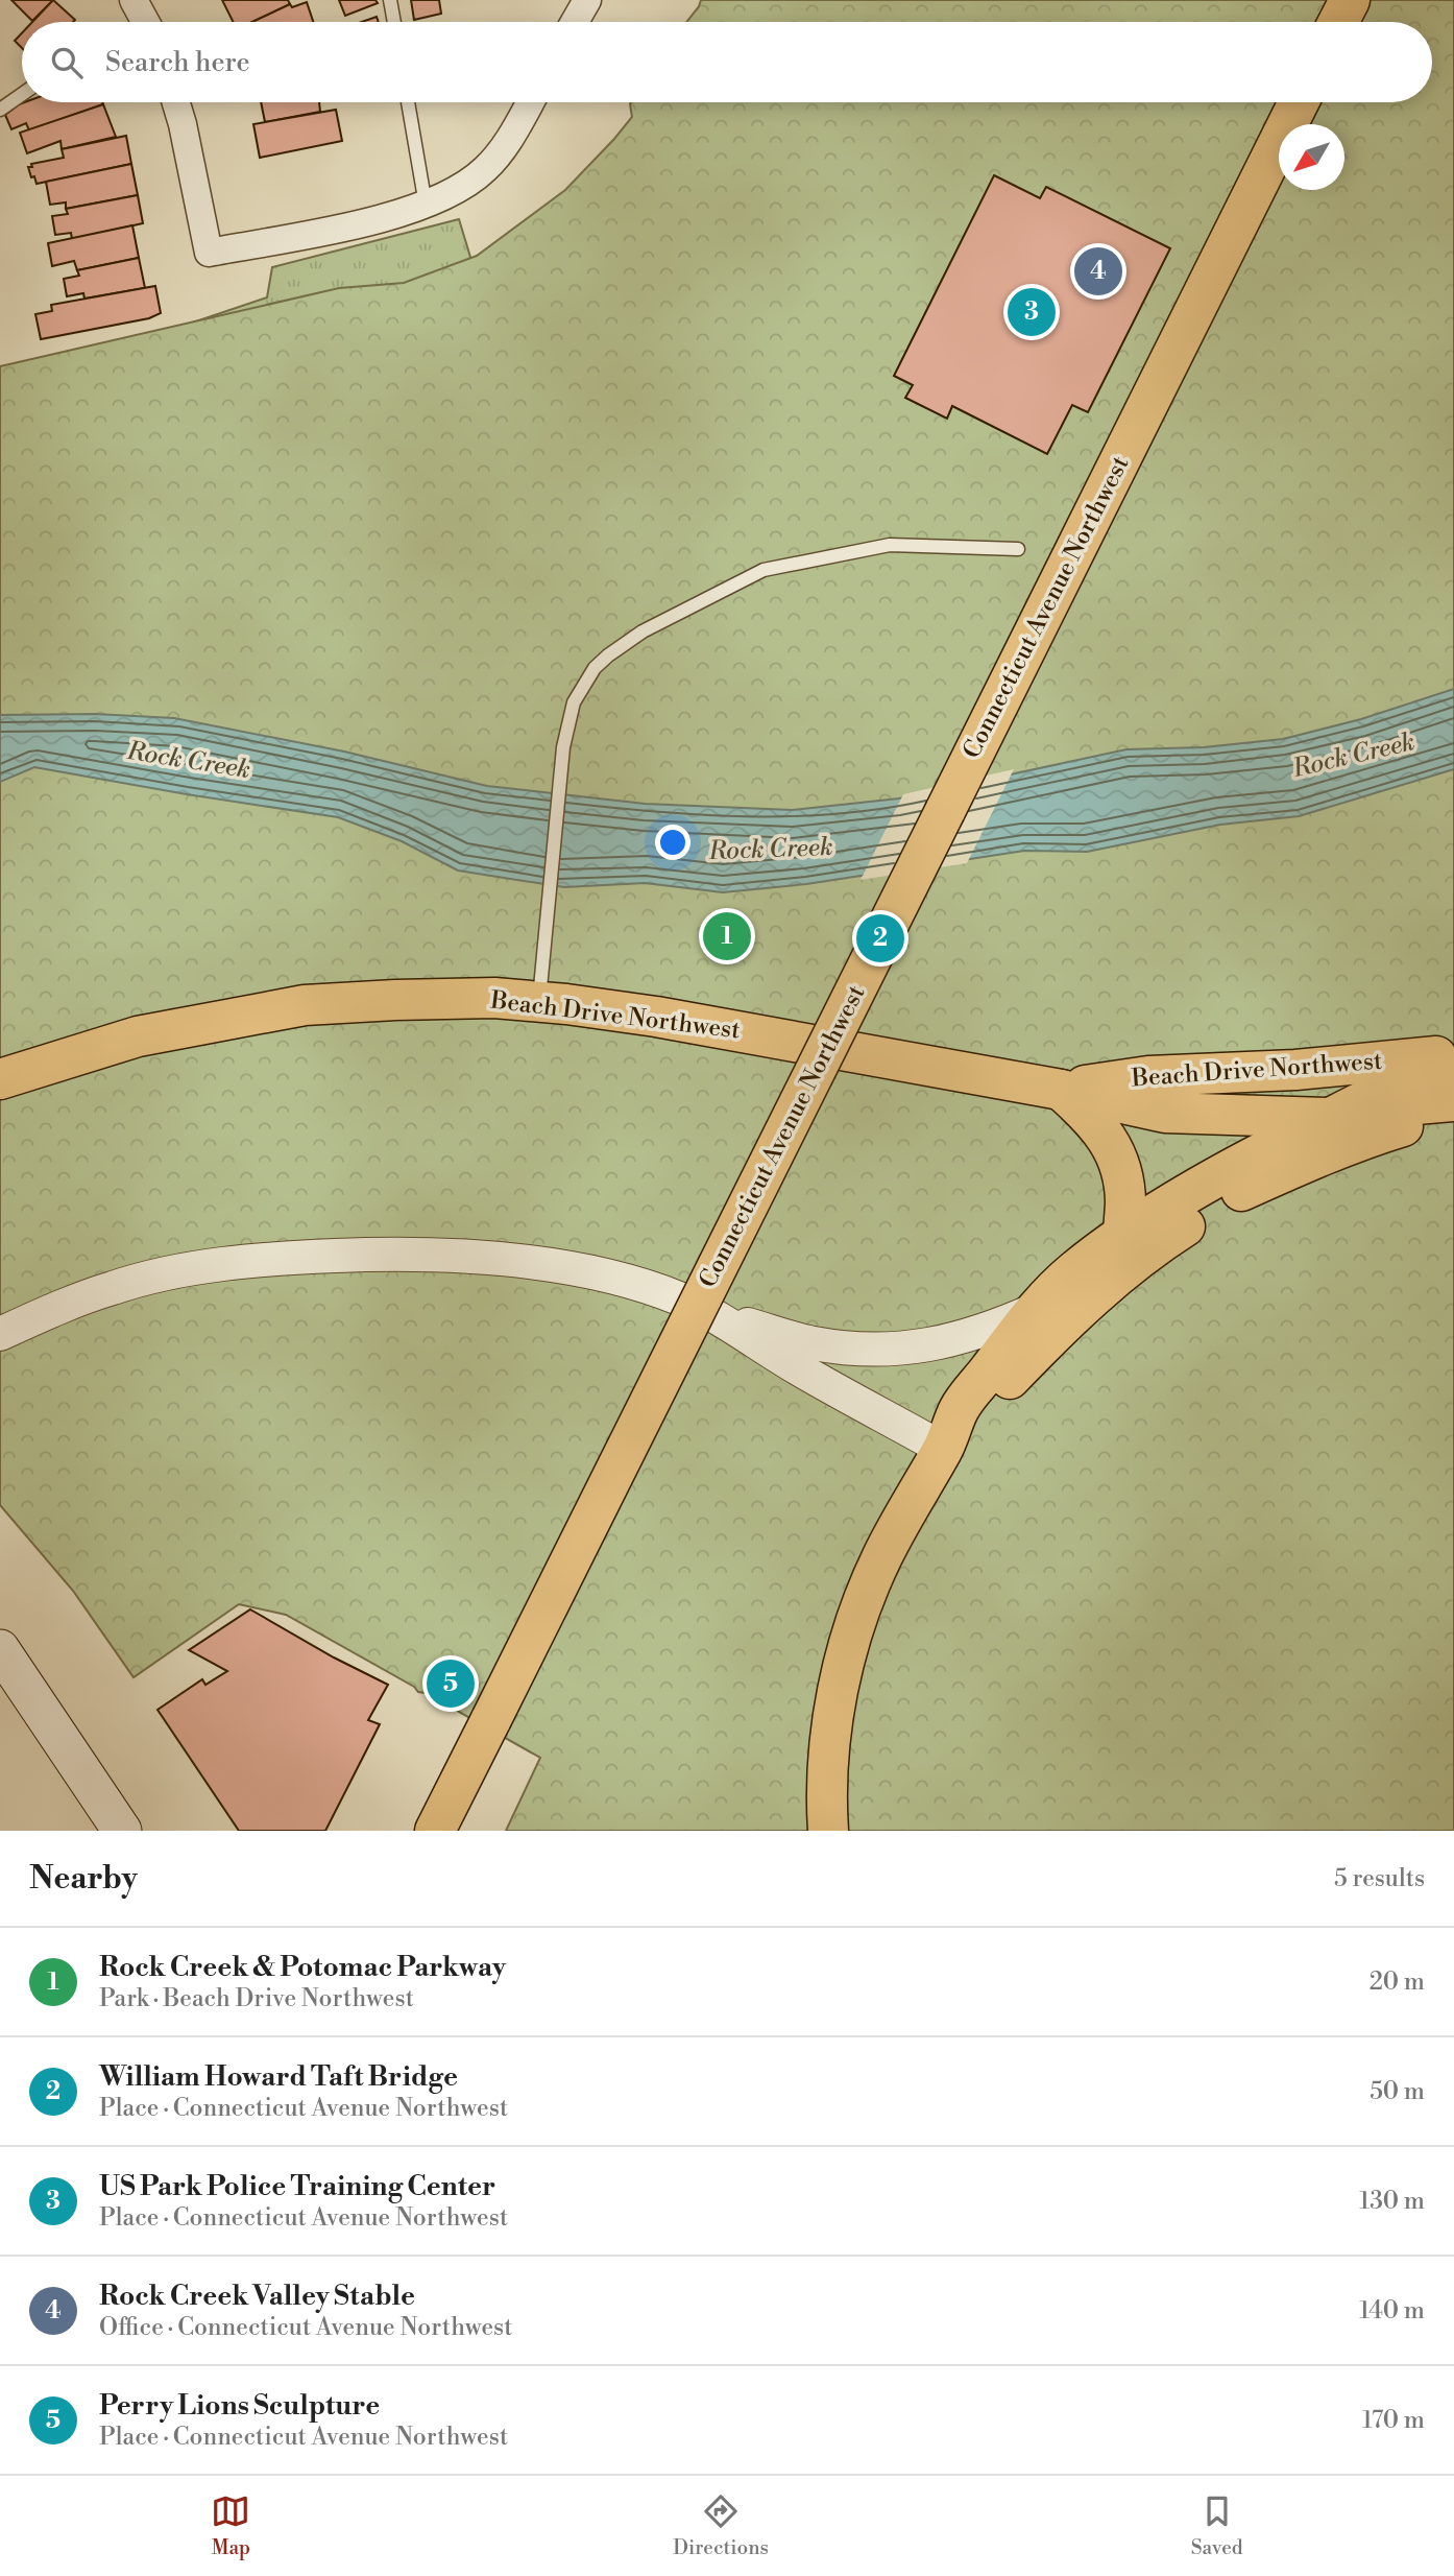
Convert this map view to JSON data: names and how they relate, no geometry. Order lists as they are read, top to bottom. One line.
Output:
{"streets":{"main road":["Connecticut Avenue Northwest","Beach Drive Northwest"]},"water":["Rock Creek"],"north":"bottom left","page":{"search":"Search here","pins":["4","3","1","2","5"],"heading":["Nearby","5 results"],"list":[{"mark":"1","name":"Rock Creek & Potomac Parkway","note":"Park · Beach Drive Northwest","value":"20 m"},{"mark":"2","name":"William Howard Taft Bridge","note":"Place · Connecticut Avenue Northwest","value":"50 m"},{"mark":"3","name":"US Park Police Training Center","note":"Place · Connecticut Avenue Northwest","value":"130 m"},{"mark":"4","name":"Rock Creek Valley Stable","note":"Office · Connecticut Avenue Northwest","value":"140 m"},{"mark":"5","name":"Perry Lions Sculpture","note":"Place · Connecticut Avenue Northwest","value":"170 m"}],"nav":["Map","Directions","Saved"]}}
